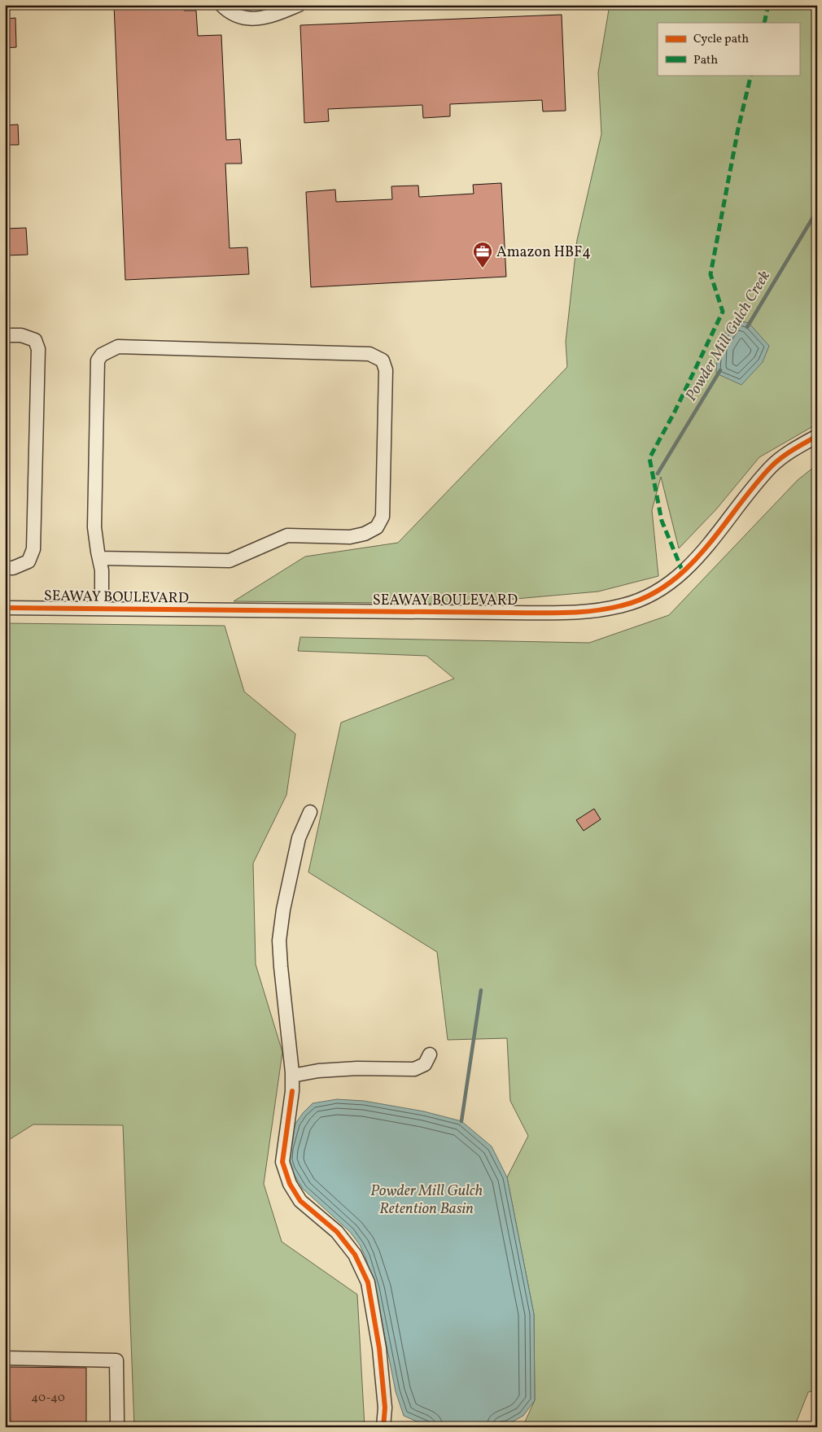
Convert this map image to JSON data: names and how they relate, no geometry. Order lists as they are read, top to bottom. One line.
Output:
{"streets":{"street":["SEAWAY BOULEVARD"]},"water":["Powder Mill Gulch Creek","Powder Mill Gulch Retention Basin"],"places":{"office":["Amazon HBF4"]},"house_numbers":["40-40"],"legend":["Cycle path","Path"]}
